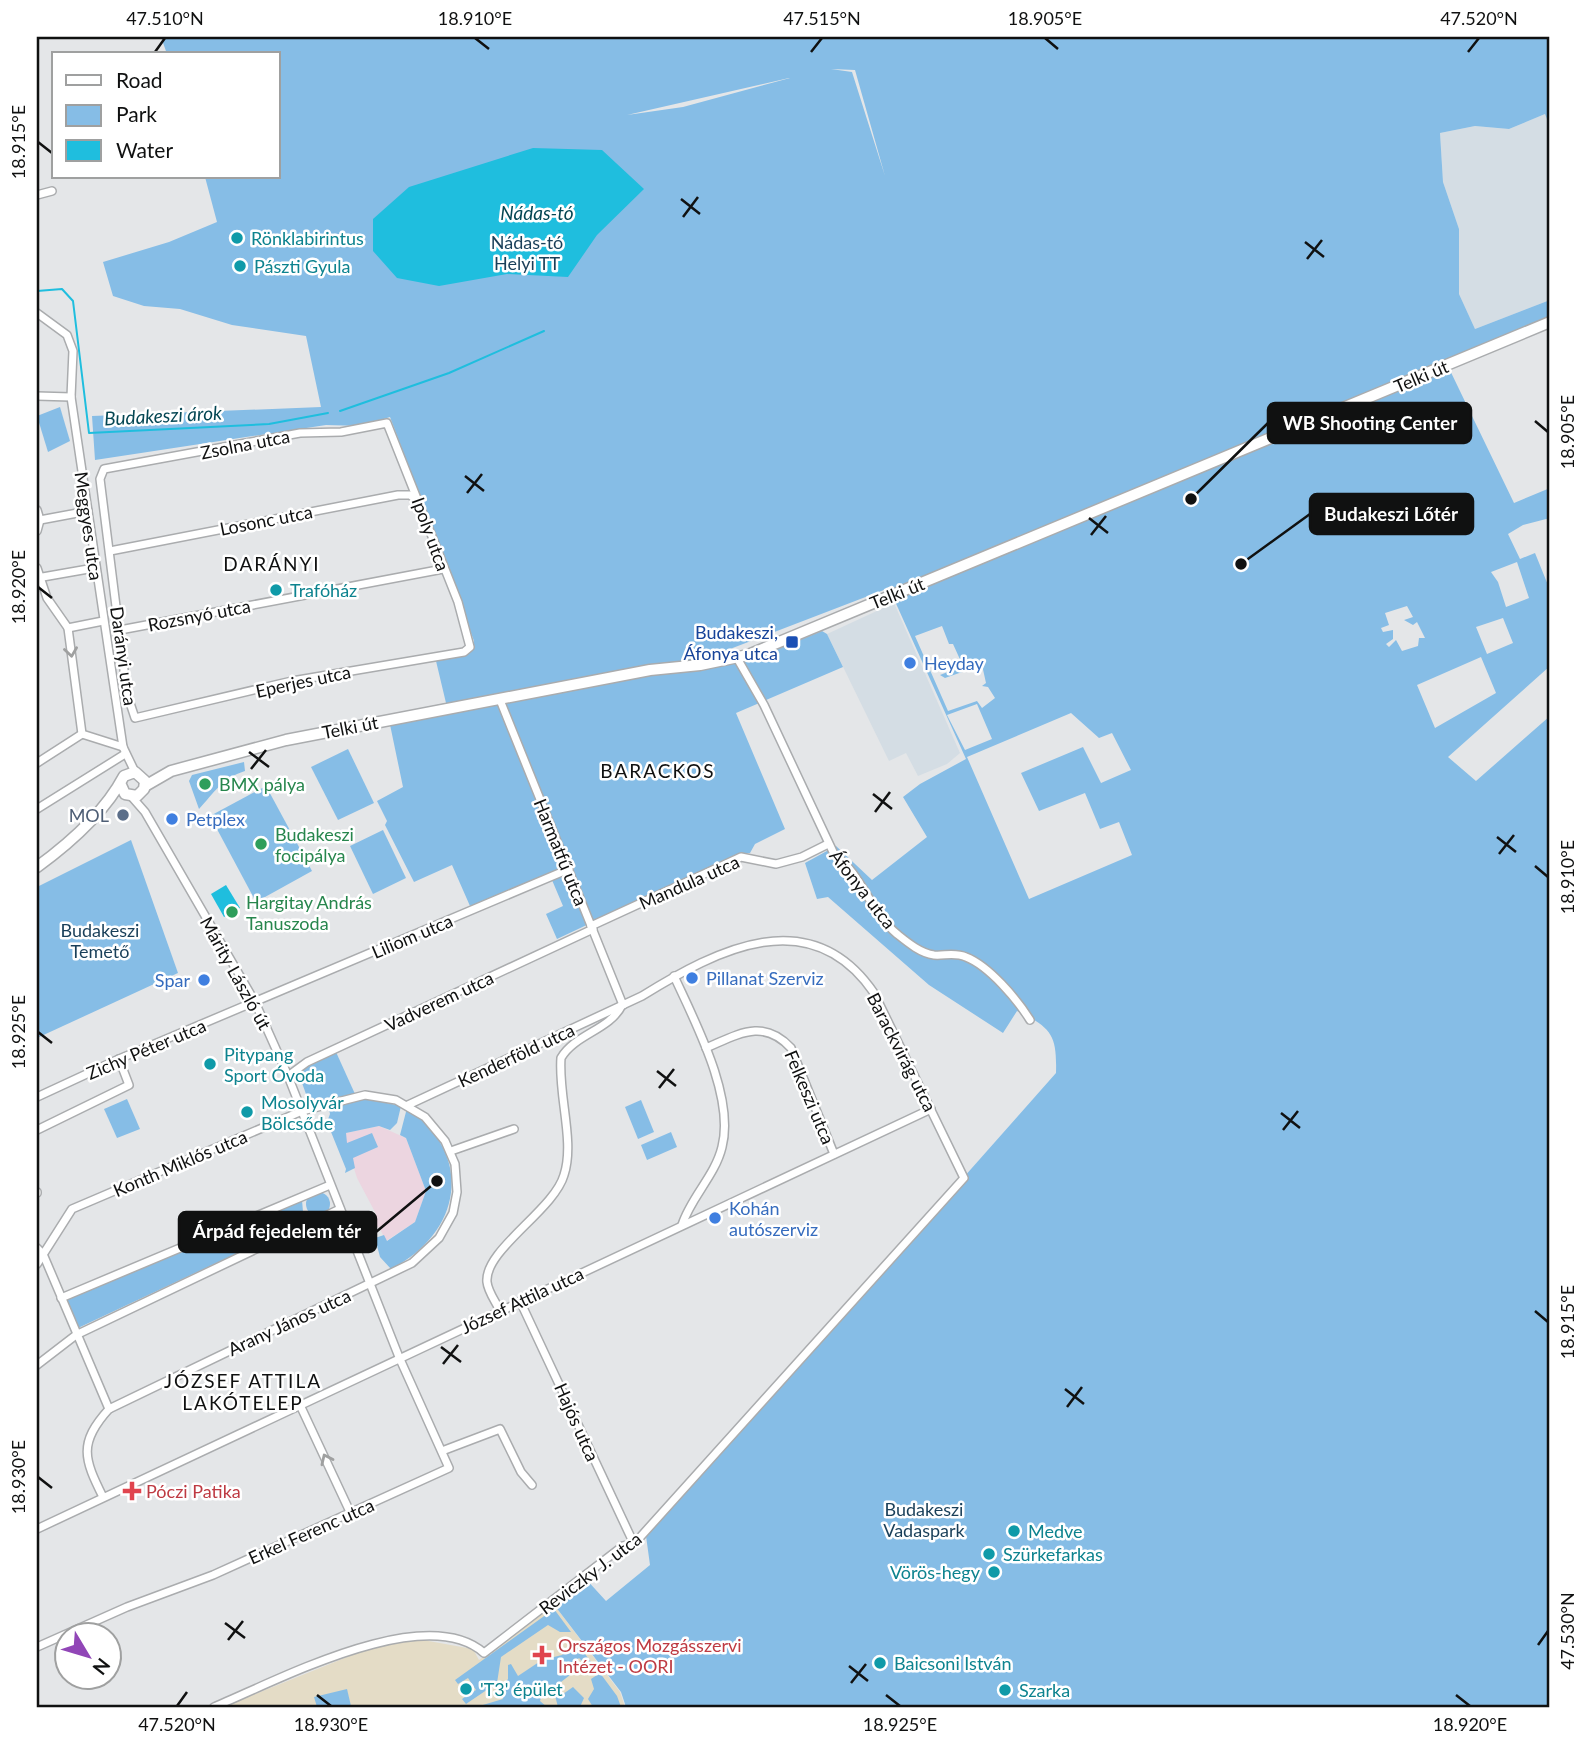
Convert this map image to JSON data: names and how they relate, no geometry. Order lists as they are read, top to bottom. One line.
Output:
{"streets":{"main road":["Telki út"],"street":["Zsolna utca","Losonc utca","Meggyes utca","Ipoly utca","Rozsnyó utca","Darányi utca","Eperjes utca","Harmatfű utca","Mandula utca","Áfonya utca","Liliom utca","Márity László út","Vadverem utca","Zichy Péter utca","Barackvirág utca","Kenderföld utca","Felkeszi utca","Konth Miklós utca","József Attila utca","Arany János utca","Hajós utca","Erkel Ferenc utca","Reviczky J. utca"]},"crossings":[["Telki út","Harmatfű utca"],["Telki út","Áfonya utca"],["Zsolna utca","Ipoly utca"],["Zsolna utca","Darányi utca"],["Losonc utca","Ipoly utca"],["Losonc utca","Darányi utca"],["Meggyes utca","Rozsnyó utca"],["Ipoly utca","Rozsnyó utca"],["Ipoly utca","Eperjes utca"],["Rozsnyó utca","Darányi utca"],["Darányi utca","Eperjes utca"],["Harmatfű utca","Mandula utca"],["Harmatfű utca","Liliom utca"],["Harmatfű utca","Vadverem utca"],["Harmatfű utca","Barackvirág utca"],["Harmatfű utca","Kenderföld utca"],["Mandula utca","Áfonya utca"],["Mandula utca","Vadverem utca"],["Liliom utca","Márity László út"],["Liliom utca","Zichy Péter utca"],["Márity László út","Vadverem utca"],["Márity László út","Zichy Péter utca"],["Márity László út","Konth Miklós utca"],["Márity László út","József Attila utca"],["Márity László út","Arany János utca"],["Márity László út","Erkel Ferenc utca"],["Barackvirág utca","Kenderföld utca"],["Barackvirág utca","József Attila utca"],["Barackvirág utca","Reviczky J. utca"],["Kenderföld utca","Konth Miklós utca"],["Felkeszi utca","József Attila utca"],["József Attila utca","Arany János utca"],["József Attila utca","Hajós utca"],["Hajós utca","Reviczky J. utca"]],"districts":["DARÁNYI","BARACKOS","JÓZSEF ATTILA LAKÓTELEP"],"water":["Nádas-tó","Budakeszi árok"],"parks":["Nádas-tó Helyi TT","Budakeszi Temető","Budakeszi Vadaspark"],"places":{"other":["Rönklabirintus","Pászti Gyula","WB Shooting Center","Budakeszi Lőtér","Trafóház","Heyday","BMX pálya","MOL","Petplex","Budakeszi focipálya","Hargitay András Tanuszoda","Pillanat Szerviz","Spar","Pitypang Sport Óvoda","Mosolyvár Bölcsőde","Árpád fejedelem tér","Kohán autószerviz","Medve","Szürkefarkas","Vörös-hegy","Baicsoni István","'T3' épület","Szarka"],"transit":["Budakeszi, Áfonya utca"],"health":["Póczi Patika","Országos Mozgásszervi Intézet - OORI"]},"legend":["Road","Park","Water"],"north":"bottom right","coordinates":["47.510°N","18.910°E","47.515°N","18.905°E","47.520°N","18.915°E","18.920°E","18.925°E","18.930°E","47.530°N"]}
